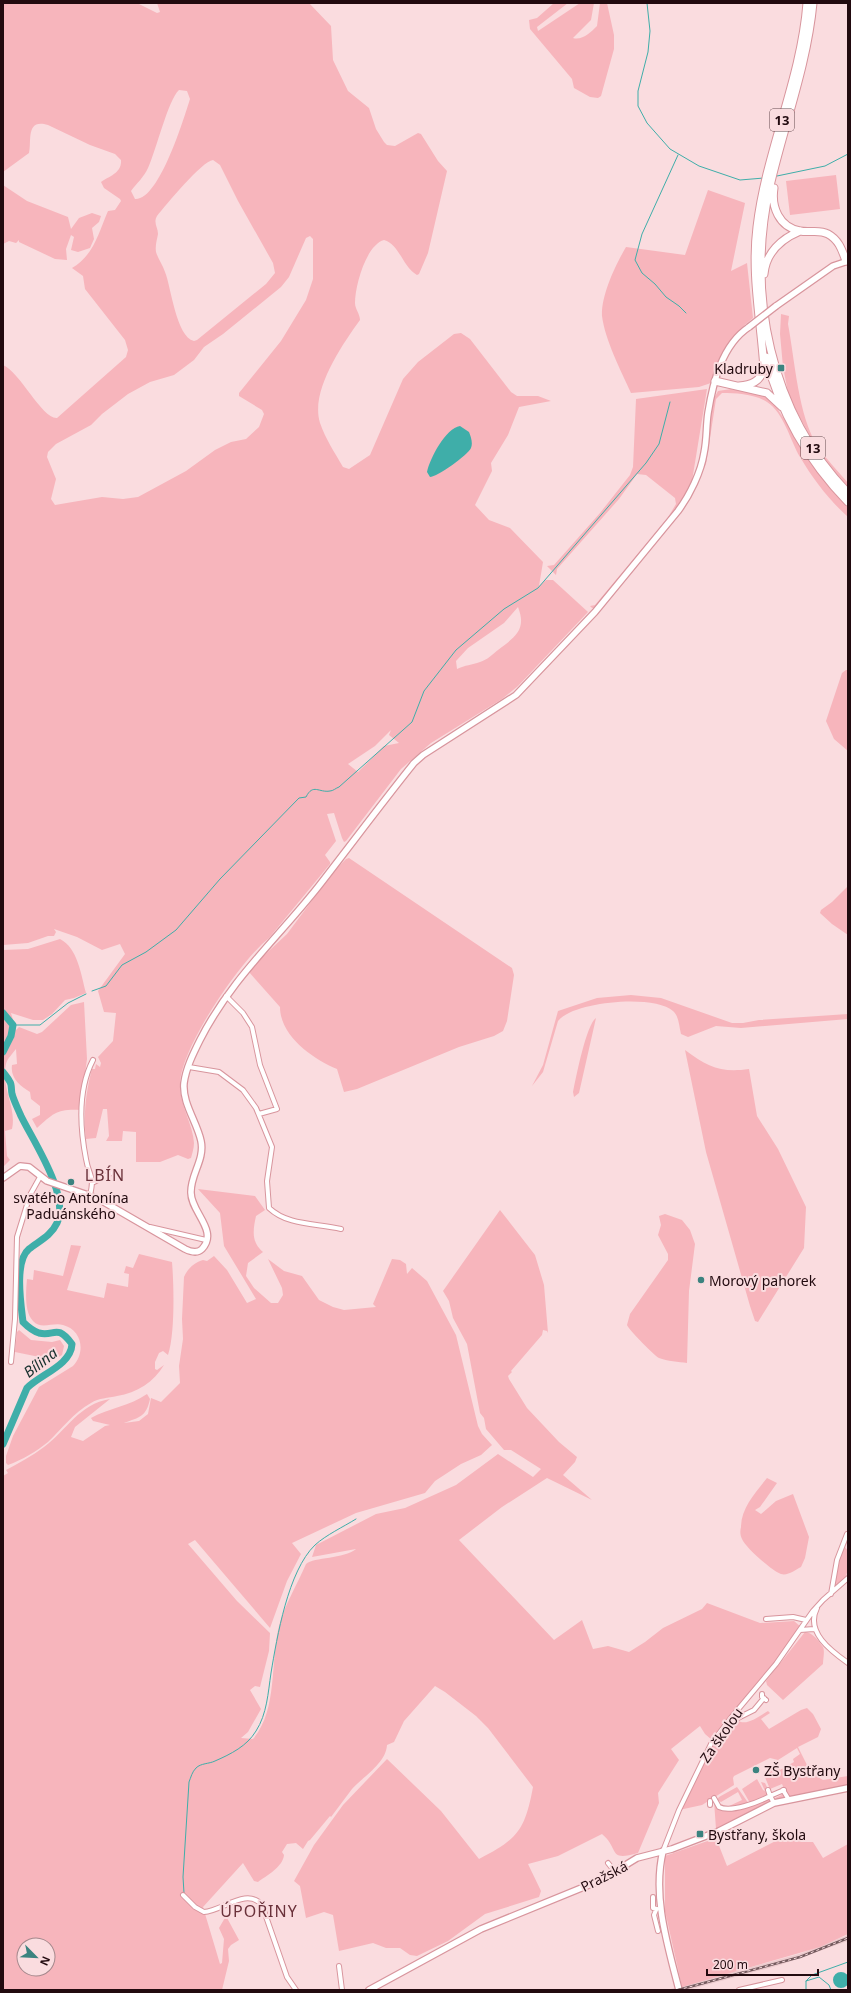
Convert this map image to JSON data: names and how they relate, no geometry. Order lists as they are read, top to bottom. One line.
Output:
{"streets":{"highway":["13"],"street":["Za školou","Pražská"]},"crossings":[["Za školou","Pražská"]],"districts":["LBÍN","ÚPOŘINY"],"water":["Bílina"],"places":{"transit":["Kladruby","Bystřany, škola"],"other":["svatého Antonína Paduánského","Morový pahorek","ZŠ Bystřany"]},"scale_bar":"200 m","north":"bottom right"}
